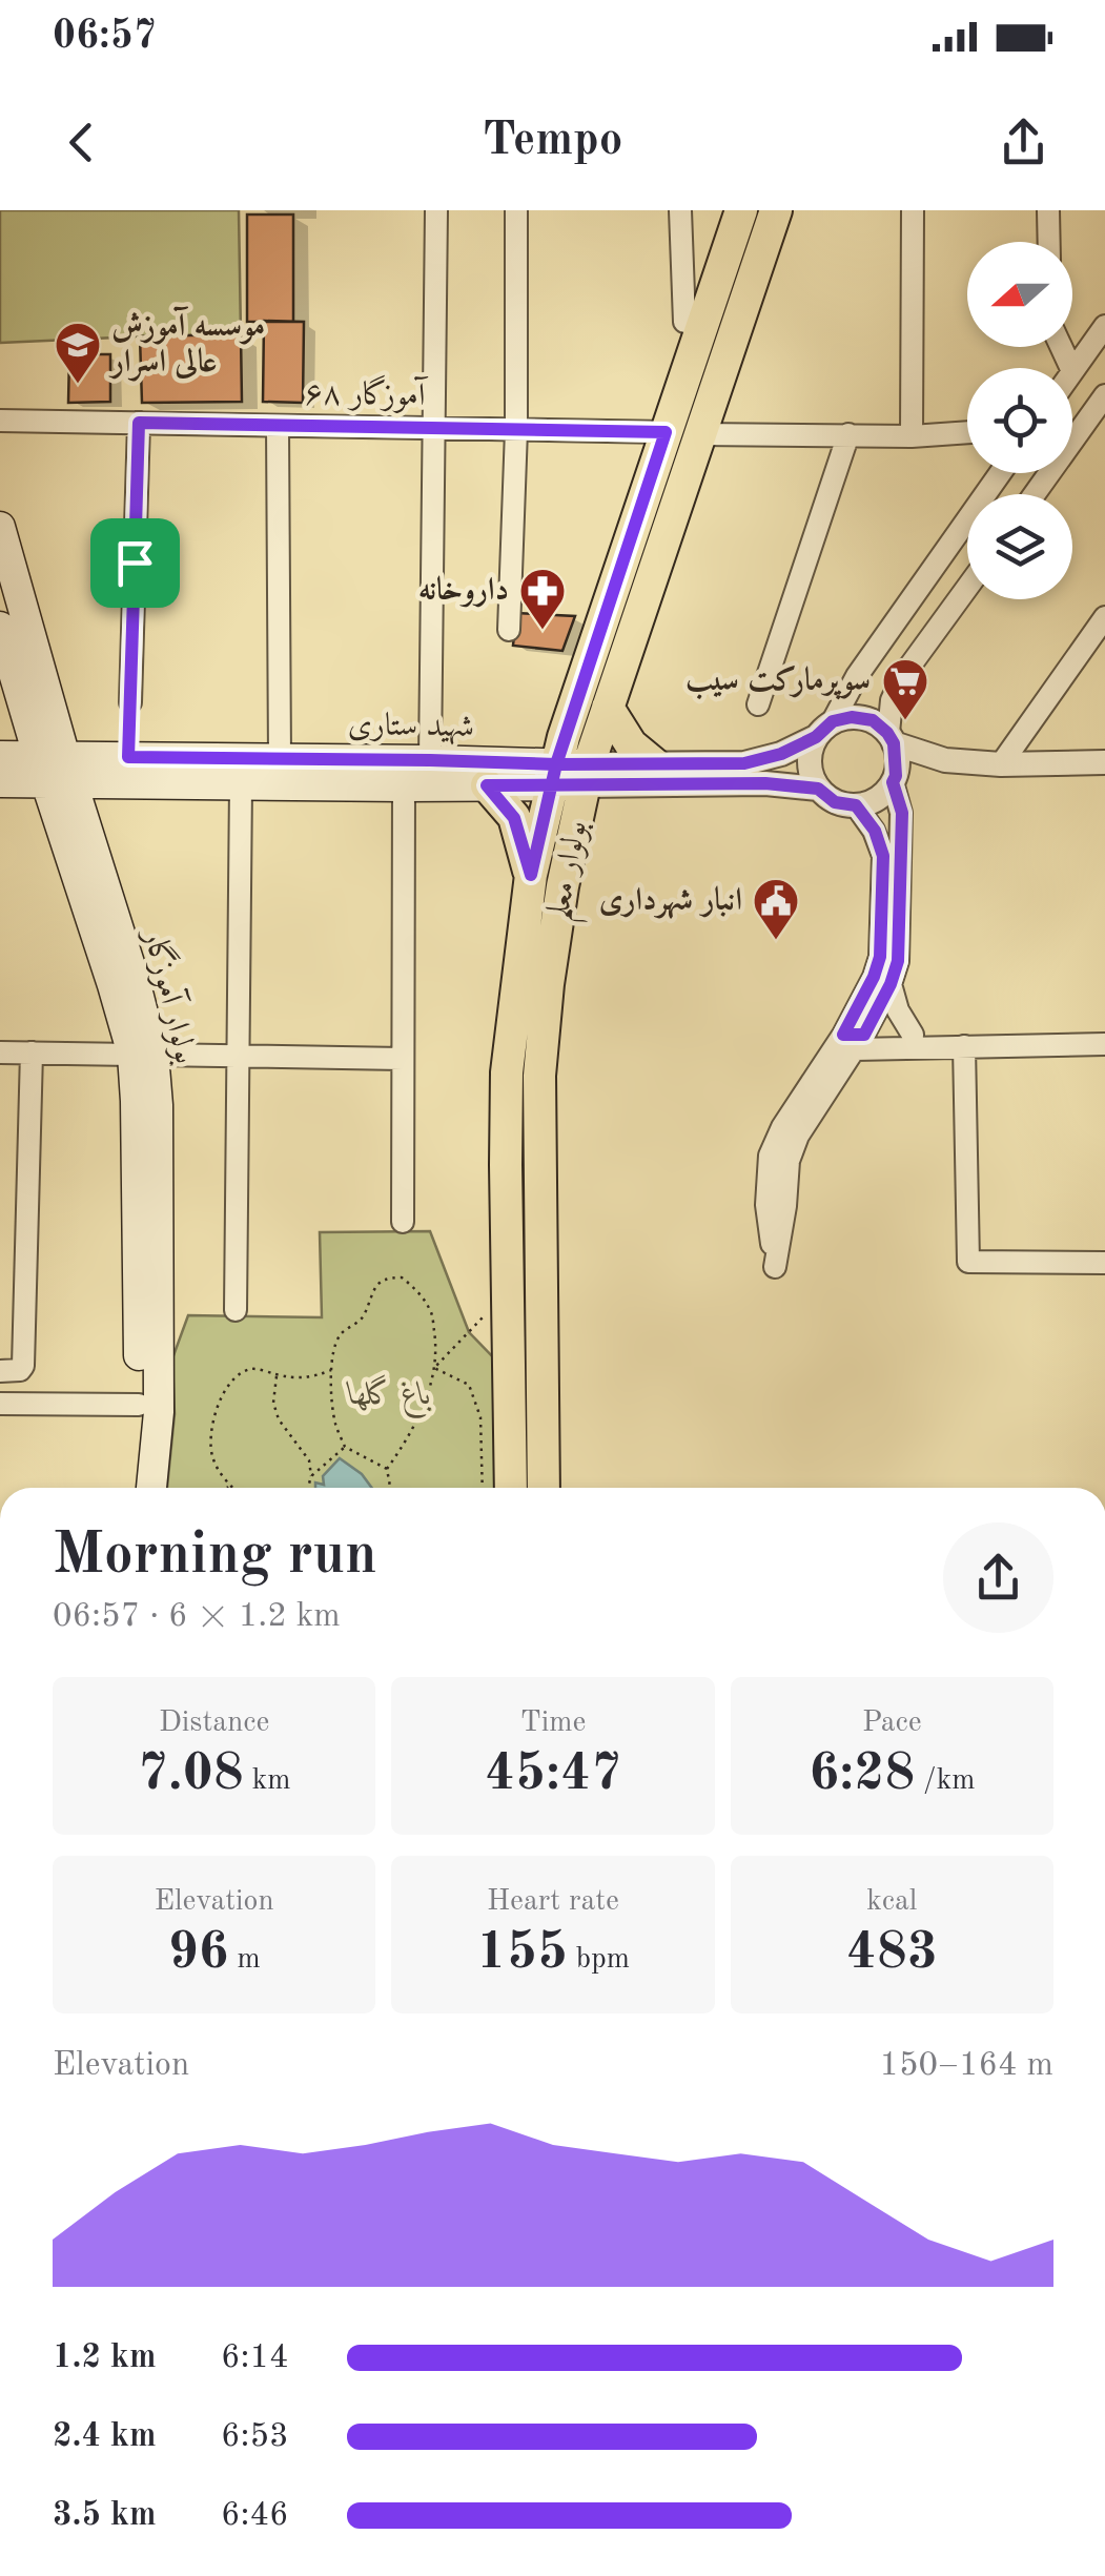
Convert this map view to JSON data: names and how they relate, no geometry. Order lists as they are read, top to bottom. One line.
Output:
{"streets":{"main road":["شهید ستاری","بولوار معلم","بولوار آموزگار"],"street":["آموزگار ۶۸"]},"crossings":[["آموزگار ۶۸","بولوار معلم"],["شهید ستاری","بولوار معلم"],["شهید ستاری","بولوار آموزگار"]],"parks":["باغ گلها"],"places":{"school or university":["موسسه آموزش عالی اسرار"],"pharmacy":["داروخانه"],"supermarket":["سوپرمارکت سیب"],"public building":["انبار شهرداری"]},"north":"left","page":{"status":"06:57","header":"Tempo","heading":["Morning run","06:57 · 6 × 1.2 km"],"stats":[["Distance","7.08 km"],["Time","45:47"],["Pace","6:28 /km"],["Elevation","96 m"],["Heart rate","155 bpm"],["kcal","483"]],"chart":["Elevation","150–164 m"],"list":[{"name":"1.2 km","note":"6:14"},{"name":"2.4 km","note":"6:53"},{"name":"3.5 km","note":"6:46"}]}}
